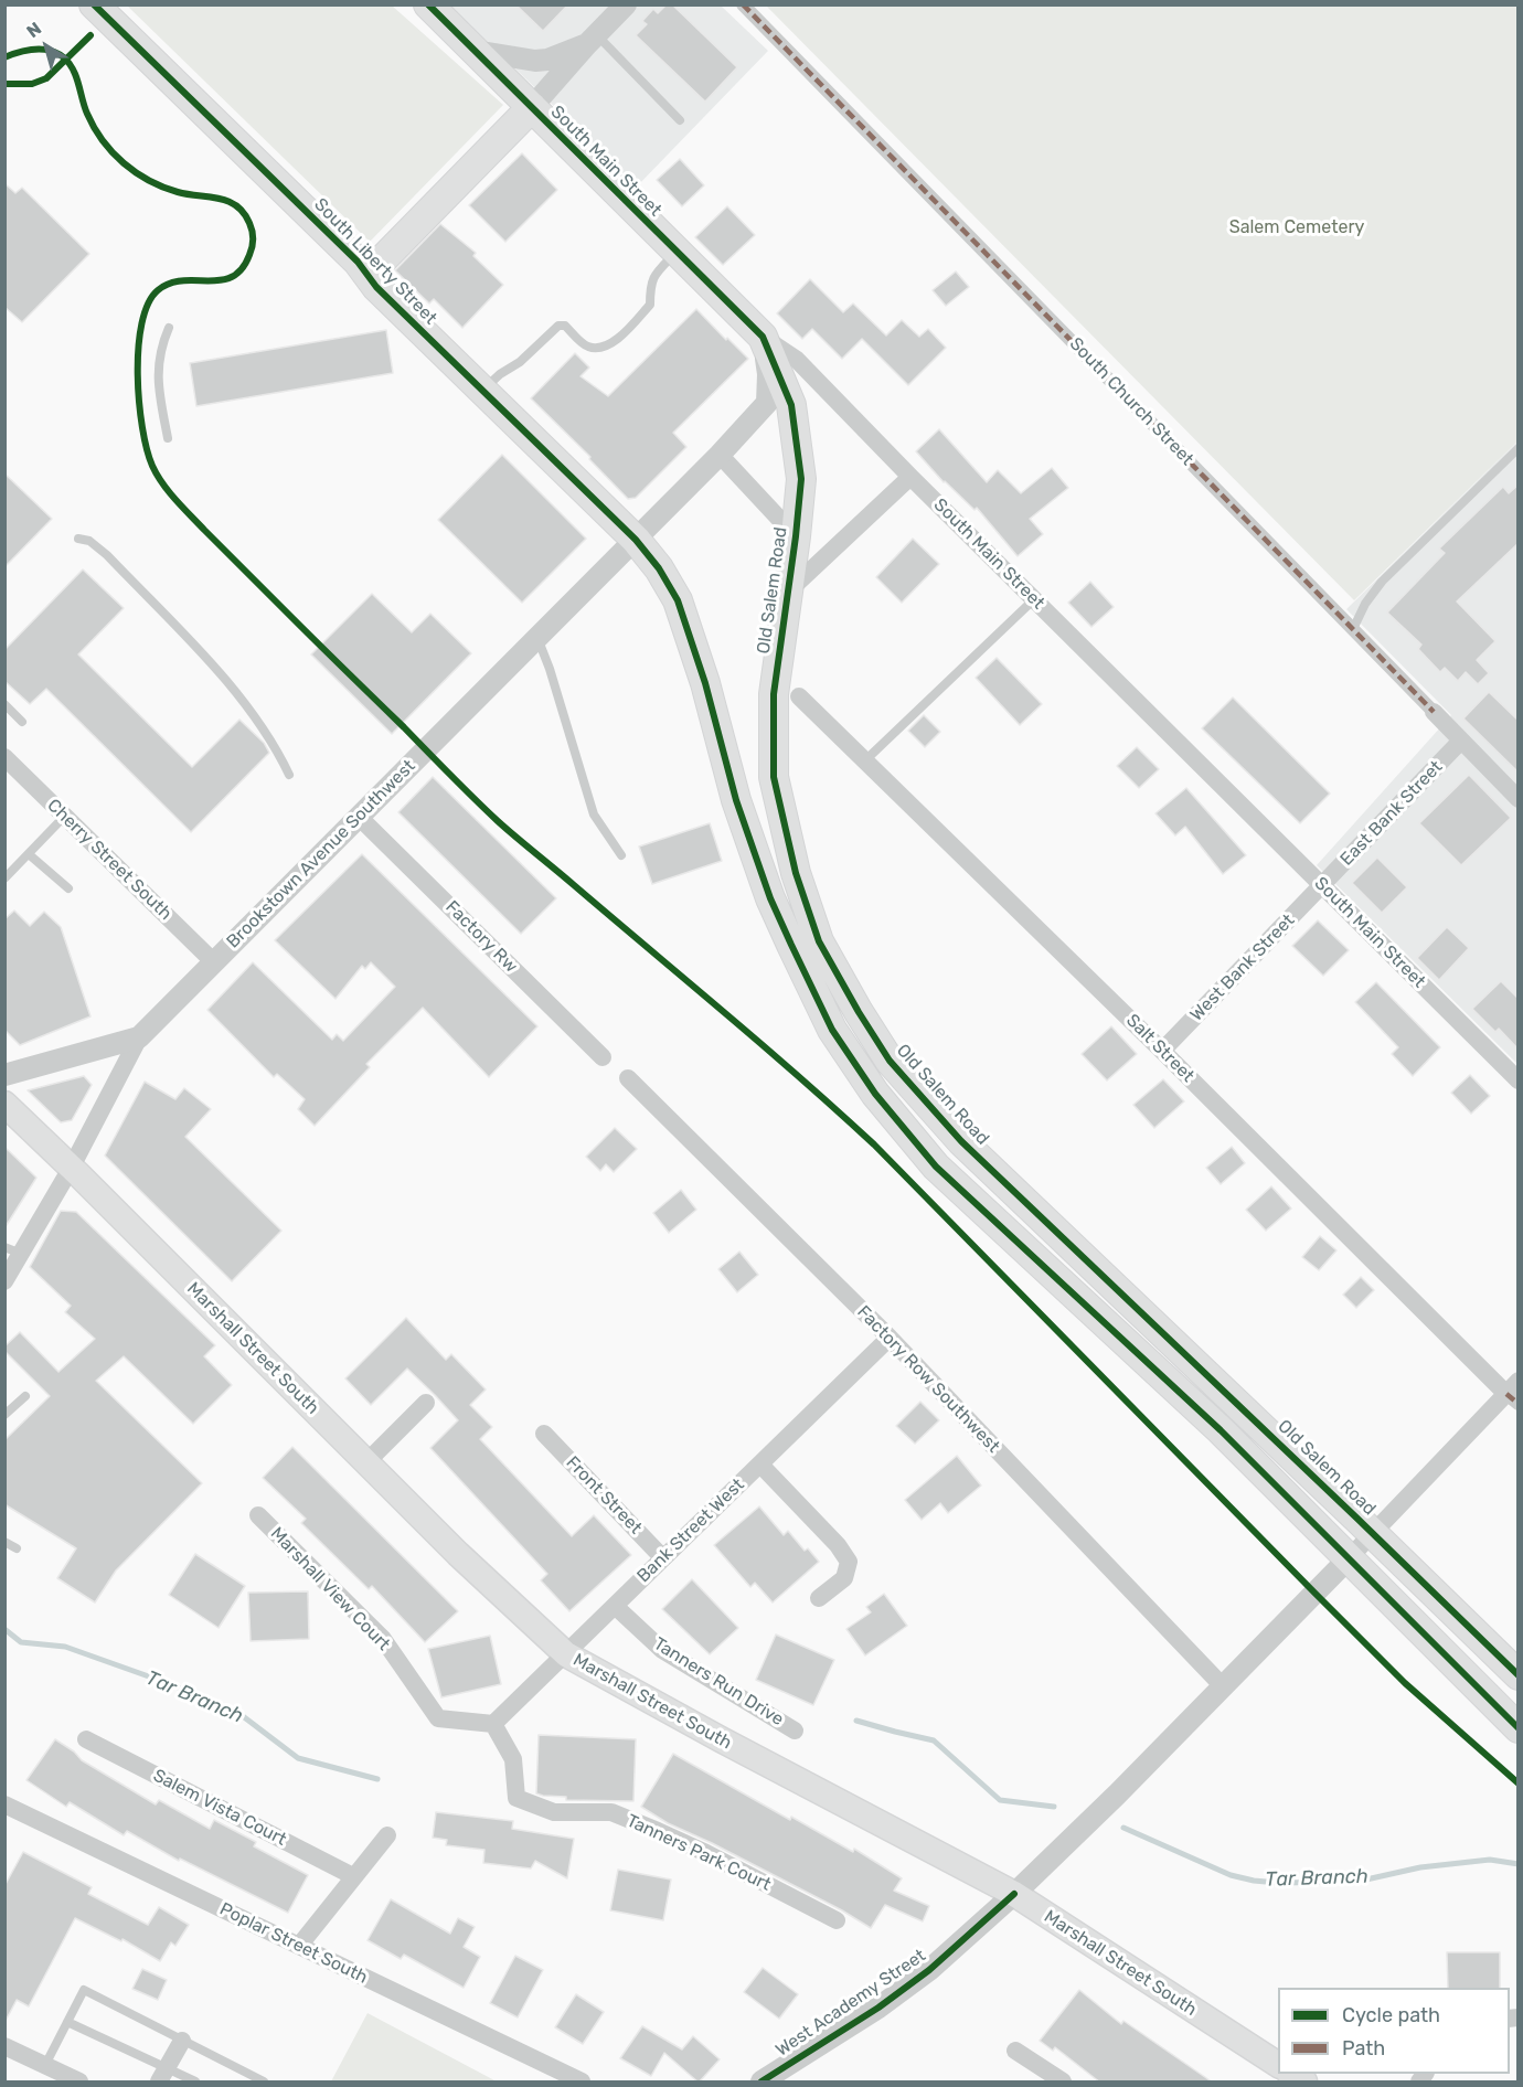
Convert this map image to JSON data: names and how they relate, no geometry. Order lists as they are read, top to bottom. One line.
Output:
{"streets":{"main road":["South Main Street","South Liberty Street","Old Salem Road","Marshall Street South"],"street":["South Church Street","East Bank Street","Brookstown Avenue Southwest","Cherry Street South","Factory Rw","West Bank Street","Salt Street","Factory Row Southwest","Front Street","Bank Street West","Marshall View Court","Tanners Run Drive","Salem Vista Court","Tanners Park Court","Poplar Street South","West Academy Street"]},"crossings":[["South Main Street","Old Salem Road"],["South Main Street","East Bank Street"],["South Main Street","Brookstown Avenue Southwest"],["South Main Street","West Bank Street"],["South Liberty Street","Brookstown Avenue Southwest"],["South Church Street","East Bank Street"],["Old Salem Road","Brookstown Avenue Southwest"],["Old Salem Road","West Academy Street"],["East Bank Street","West Bank Street"],["Brookstown Avenue Southwest","Cherry Street South"],["Brookstown Avenue Southwest","Factory Rw"],["West Bank Street","Salt Street"],["Salt Street","West Academy Street"],["Marshall Street South","Bank Street West"],["Marshall Street South","West Academy Street"],["Factory Row Southwest","Bank Street West"],["Factory Row Southwest","West Academy Street"],["Front Street","Bank Street West"],["Bank Street West","Marshall View Court"],["Bank Street West","Tanners Run Drive"],["Bank Street West","Tanners Park Court"],["Marshall View Court","Tanners Park Court"]],"water":["Tar Branch"],"parks":["Salem Cemetery"],"legend":["Cycle path","Path"],"north":"top left"}
